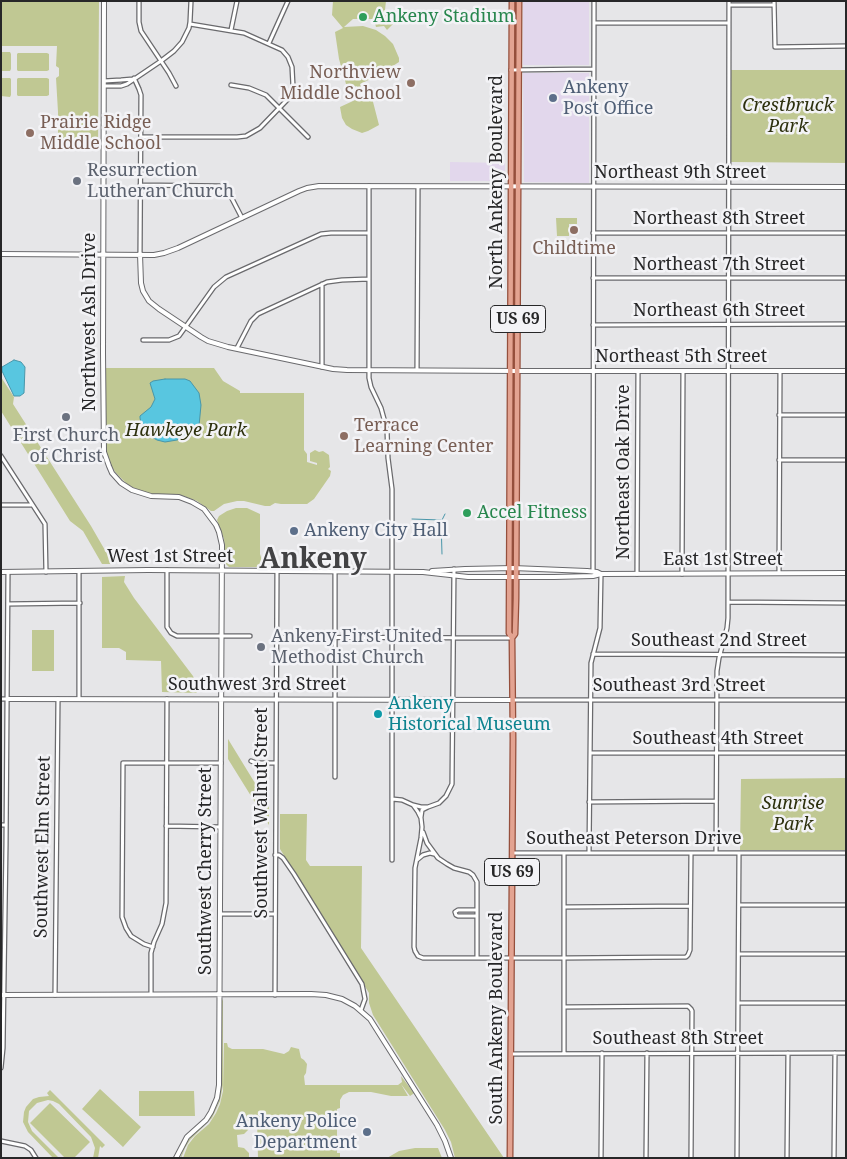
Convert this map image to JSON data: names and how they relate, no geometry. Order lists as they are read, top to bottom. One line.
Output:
{"streets":{"main road":["North Ankeny Boulevard","US 69","South Ankeny Boulevard"],"street":["Northeast 9th Street","Northeast 8th Street","Northeast 7th Street","Northeast 6th Street","Northwest Ash Drive","Northeast 5th Street","Northeast Oak Drive","West 1st Street","East 1st Street","Southeast 2nd Street","Southwest 3rd Street","Southeast 3rd Street","Southeast 4th Street","Southwest Walnut Street","Southeast Peterson Drive","Southwest Elm Street","Southwest Cherry Street","Southeast 8th Street"]},"crossings":[["Northeast 9th Street","North Ankeny Boulevard"],["Northeast 9th Street","Northwest Ash Drive"],["Northeast 9th Street","Northeast 5th Street"],["North Ankeny Boulevard","Northeast 5th Street"],["North Ankeny Boulevard","West 1st Street"],["North Ankeny Boulevard","East 1st Street"],["North Ankeny Boulevard","South Ankeny Boulevard"],["Northwest Ash Drive","West 1st Street"],["Northwest Ash Drive","Southwest Cherry Street"],["Northeast 5th Street","Northeast Oak Drive"],["Northeast Oak Drive","East 1st Street"],["West 1st Street","East 1st Street"],["West 1st Street","Southwest Walnut Street"],["West 1st Street","Southwest Cherry Street"],["West 1st Street","South Ankeny Boulevard"],["East 1st Street","South Ankeny Boulevard"],["Southwest 3rd Street","Southeast 3rd Street"],["Southwest 3rd Street","Southwest Walnut Street"],["Southwest 3rd Street","Southwest Elm Street"],["Southwest 3rd Street","Southwest Cherry Street"],["Southwest 3rd Street","South Ankeny Boulevard"],["Southeast 3rd Street","South Ankeny Boulevard"],["Southeast Peterson Drive","South Ankeny Boulevard"],["South Ankeny Boulevard","Southeast 8th Street"]],"districts":["Ankeny"],"parks":["Crestbruck Park","Hawkeye Park","Sunrise Park"],"places":["Ankeny Stadium","Northview Middle School","Ankeny Post Office","Prairie Ridge Middle School","Resurrection Lutheran Church","Childtime","First Church of Christ","Terrace Learning Center","Accel Fitness","Ankeny City Hall","Ankeny First United Methodist Church","Ankeny Historical Museum","Ankeny Police Department"]}
